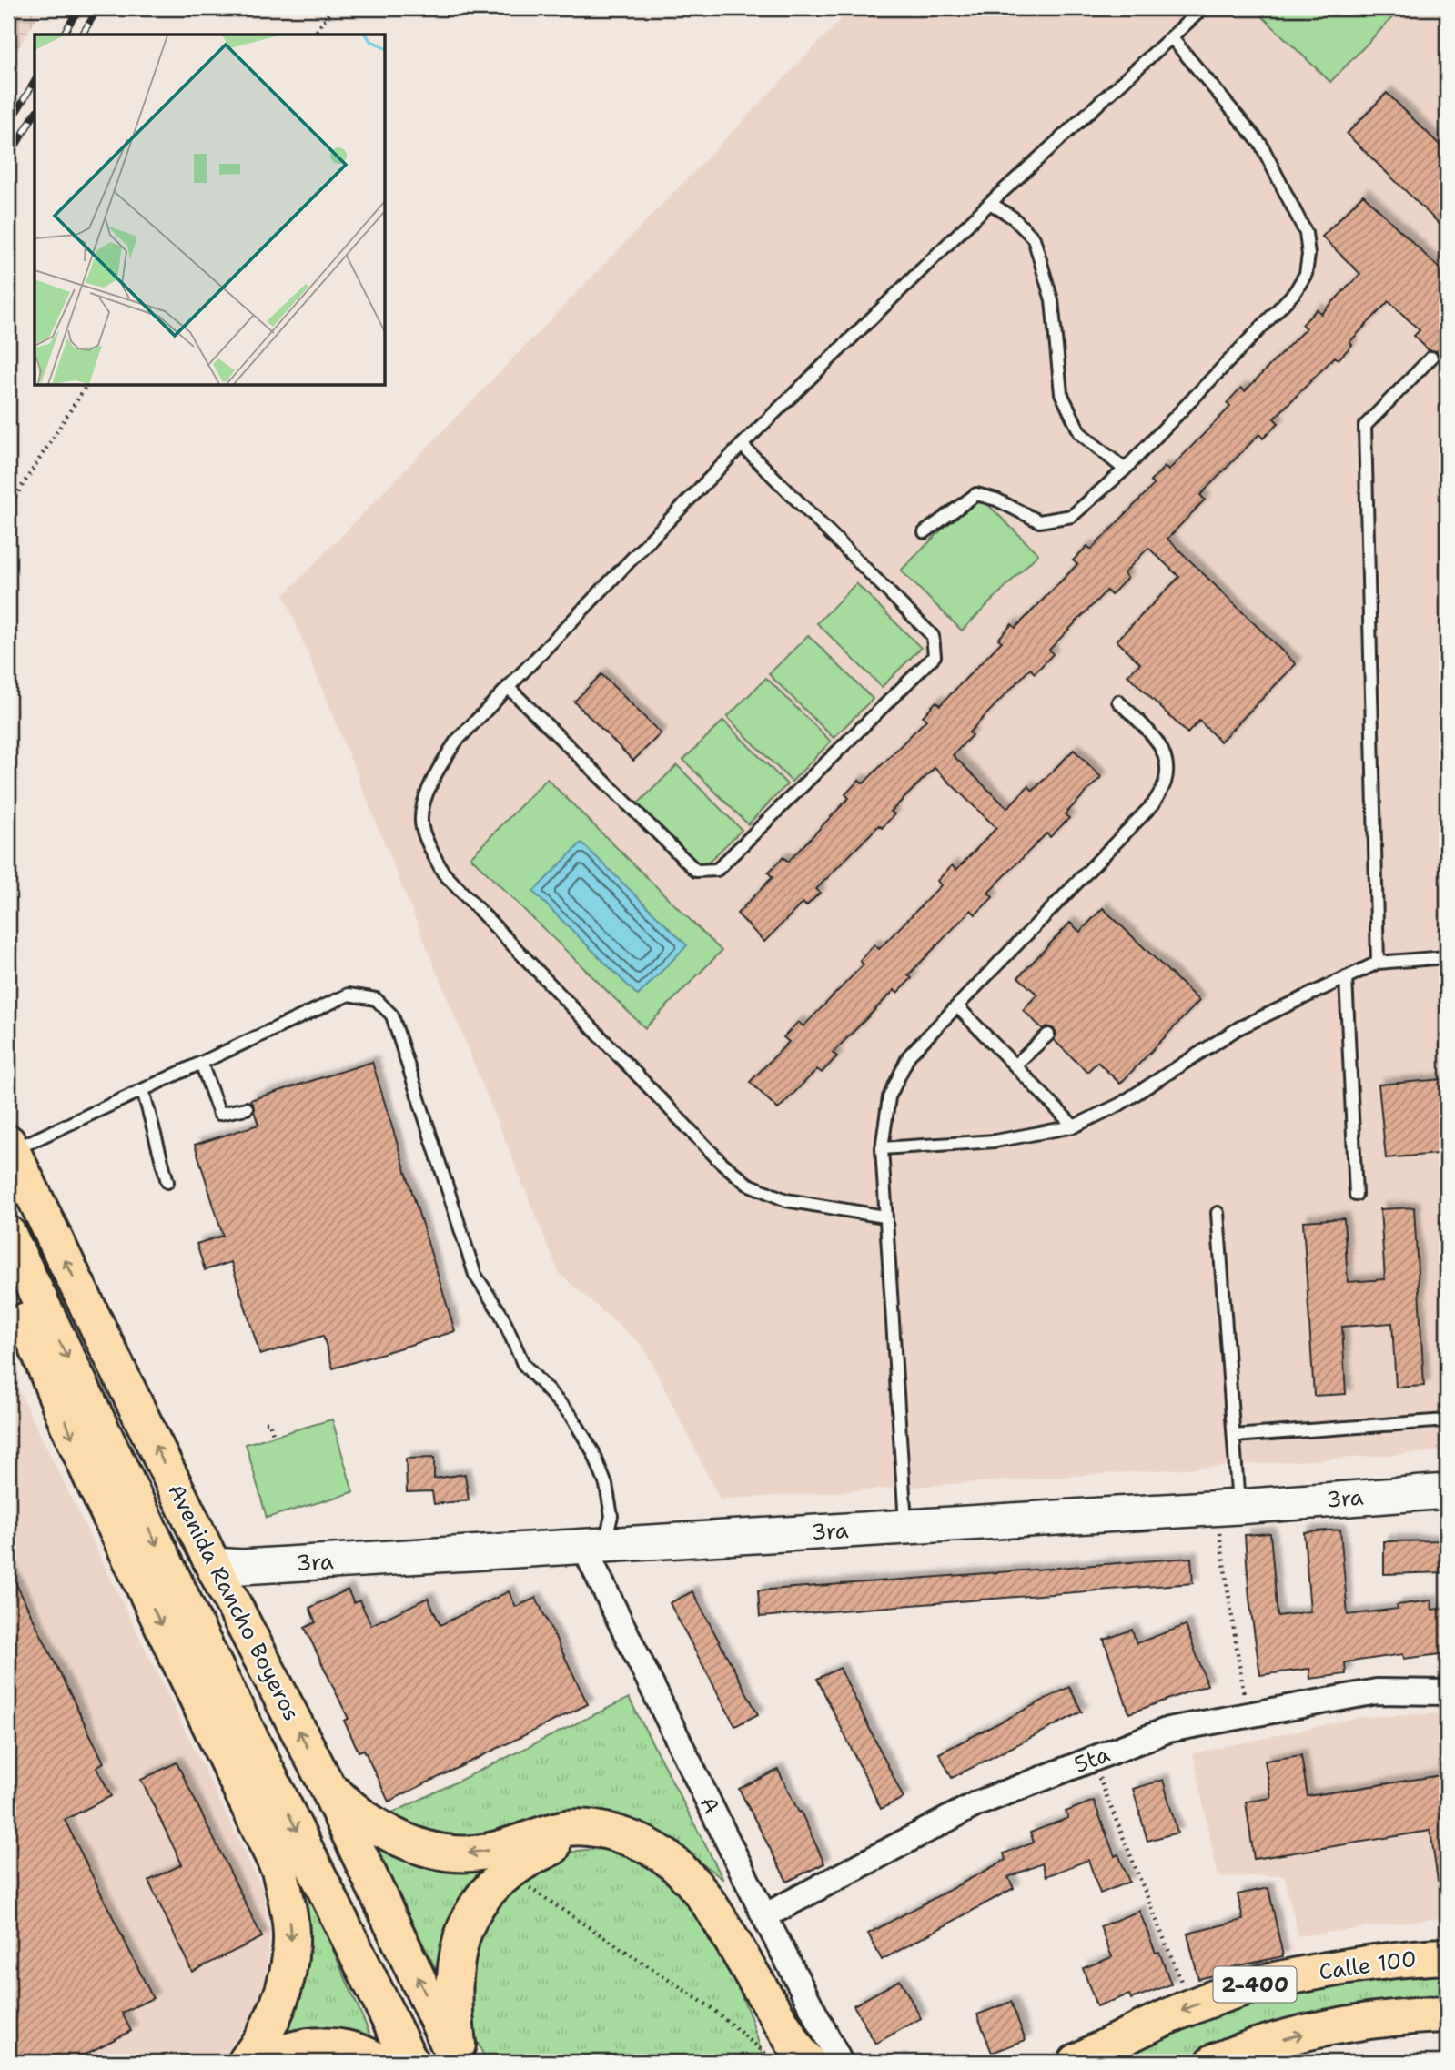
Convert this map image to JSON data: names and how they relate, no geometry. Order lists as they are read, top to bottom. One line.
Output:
{"streets":{"highway":["Avenida Rancho Boyeros","Calle 100","2-400"],"street":["3ra","5ta","A"]},"crossings":[["3ra","Avenida Rancho Boyeros"],["3ra","A"],["5ta","A"]]}
